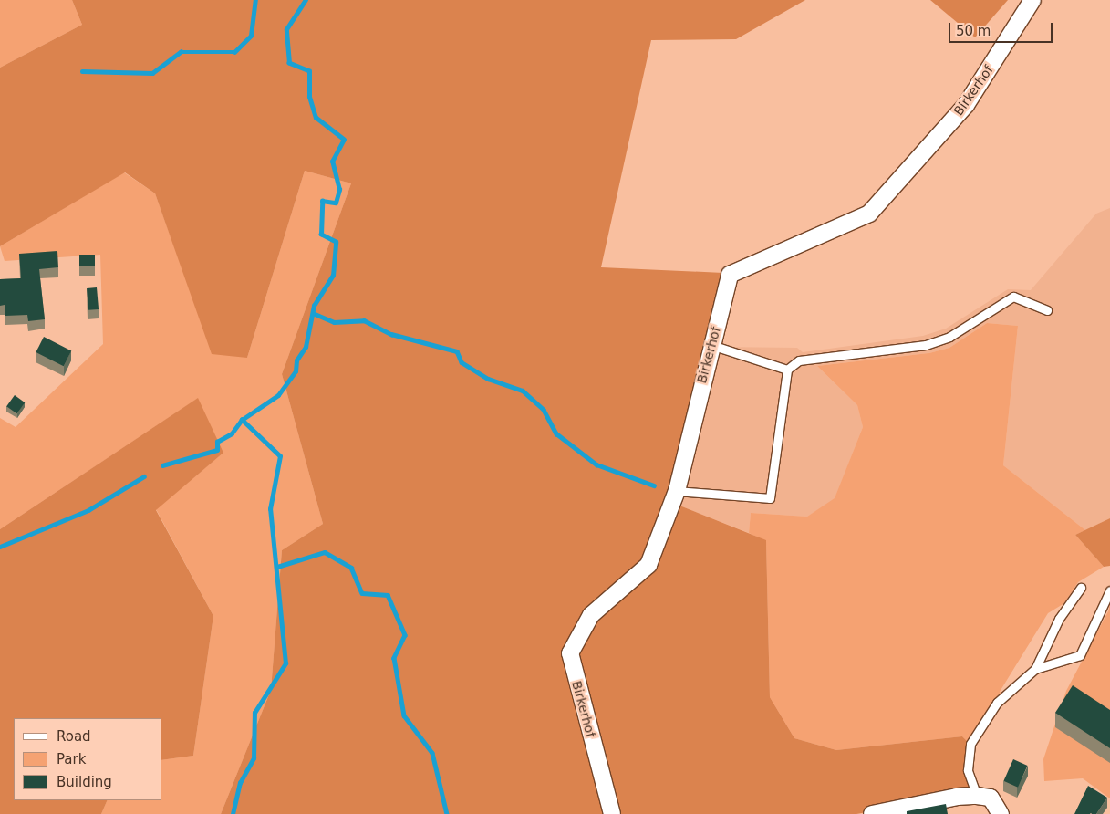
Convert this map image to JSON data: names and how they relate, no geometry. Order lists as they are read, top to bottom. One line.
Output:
{"streets":{"street":["Birkerhof"]},"legend":["Road","Park","Building"],"scale_bar":"50 m"}
